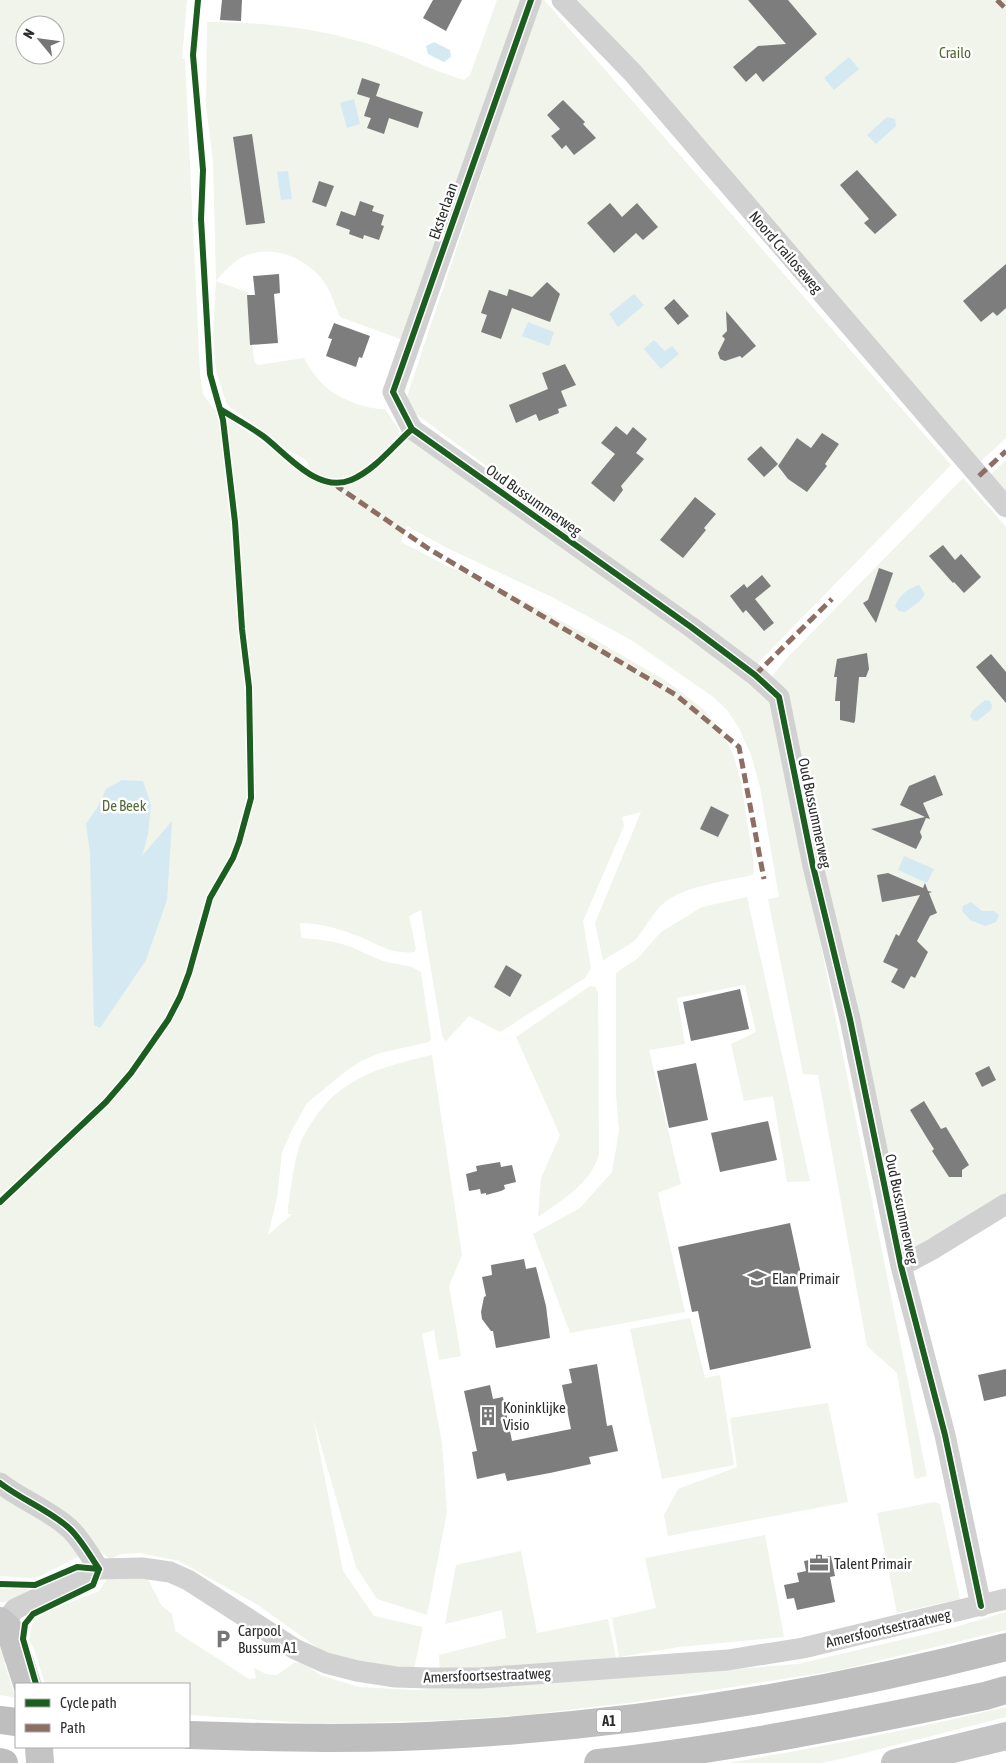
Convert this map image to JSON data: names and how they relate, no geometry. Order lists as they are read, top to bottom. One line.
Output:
{"streets":{"highway":["A1"],"street":["Eksterlaan","Noord Crailoseweg","Oud Bussummerweg","Amersfoortsestraatweg"]},"crossings":[["Eksterlaan","Oud Bussummerweg"],["Oud Bussummerweg","Amersfoortsestraatweg"]],"parks":["Crailo","De Beek"],"places":{"school or university":["Elan Primair"],"building":["Koninklijke Visio"],"office":["Talent Primair"],"parking":["Carpool Bussum A1"]},"legend":["Cycle path","Path"],"north":"top left"}
